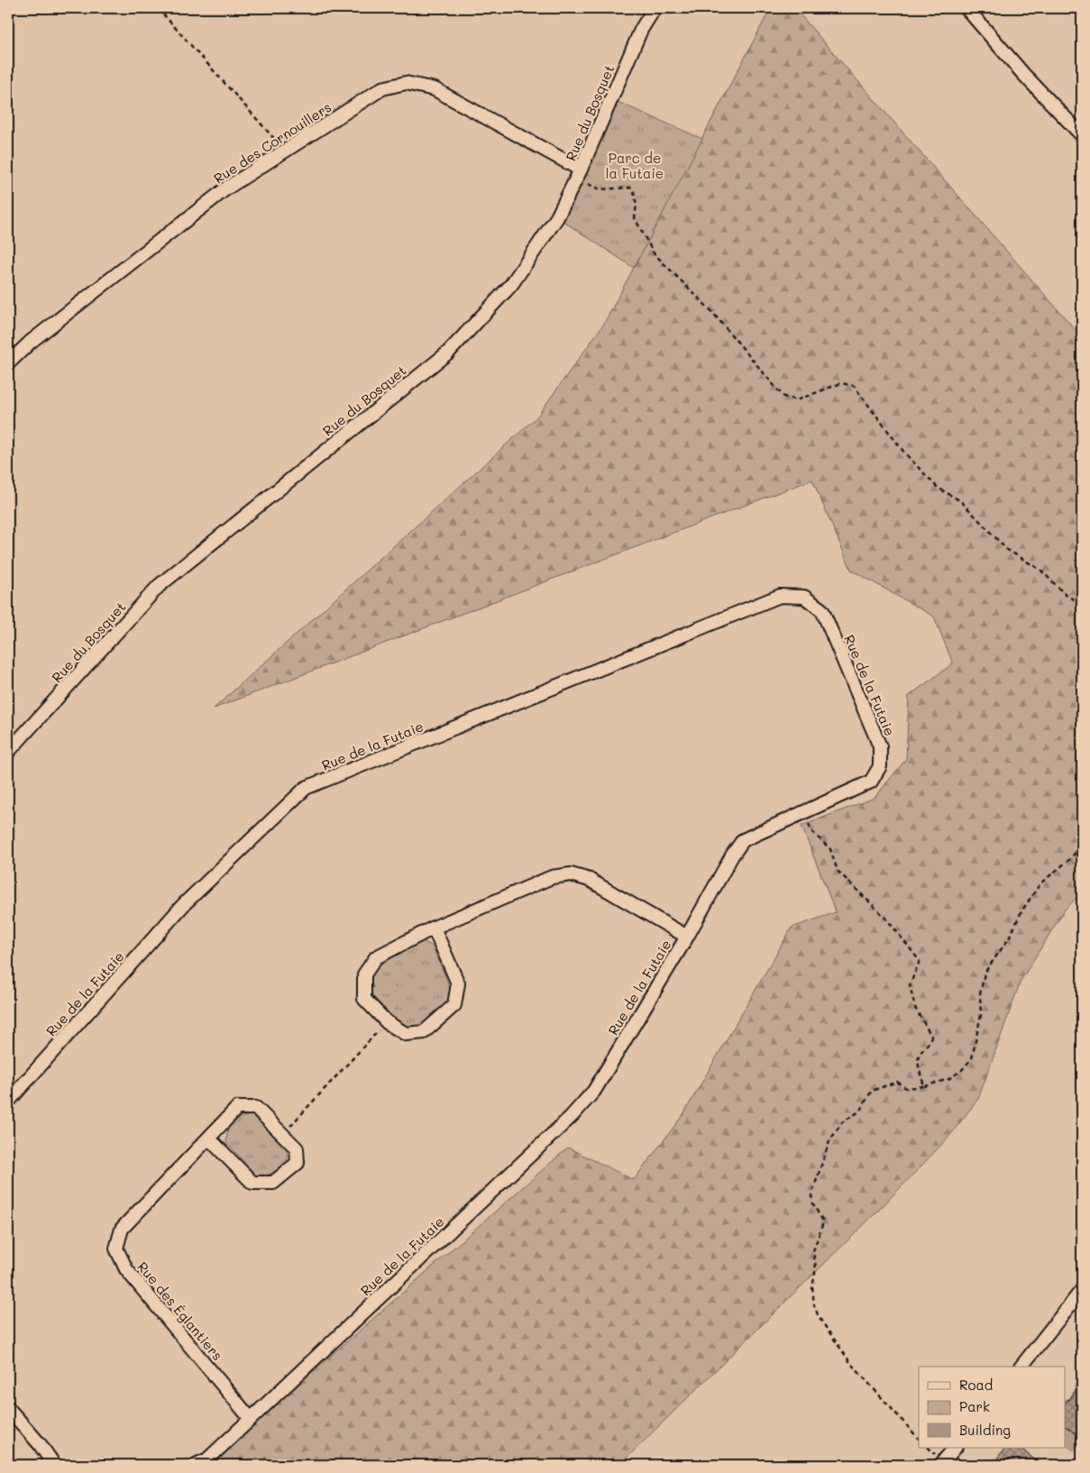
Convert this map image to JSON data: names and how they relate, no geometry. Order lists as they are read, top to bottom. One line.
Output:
{"streets":{"street":["Rue du Bosquet","Rue des Cornouillers","Rue de la Futaie","Rue des Églantiers"]},"crossings":[["Rue du Bosquet","Rue des Cornouillers"],["Rue de la Futaie","Rue des Églantiers"]],"parks":["Parc de la Futaie"],"legend":["Road","Park","Building"]}
